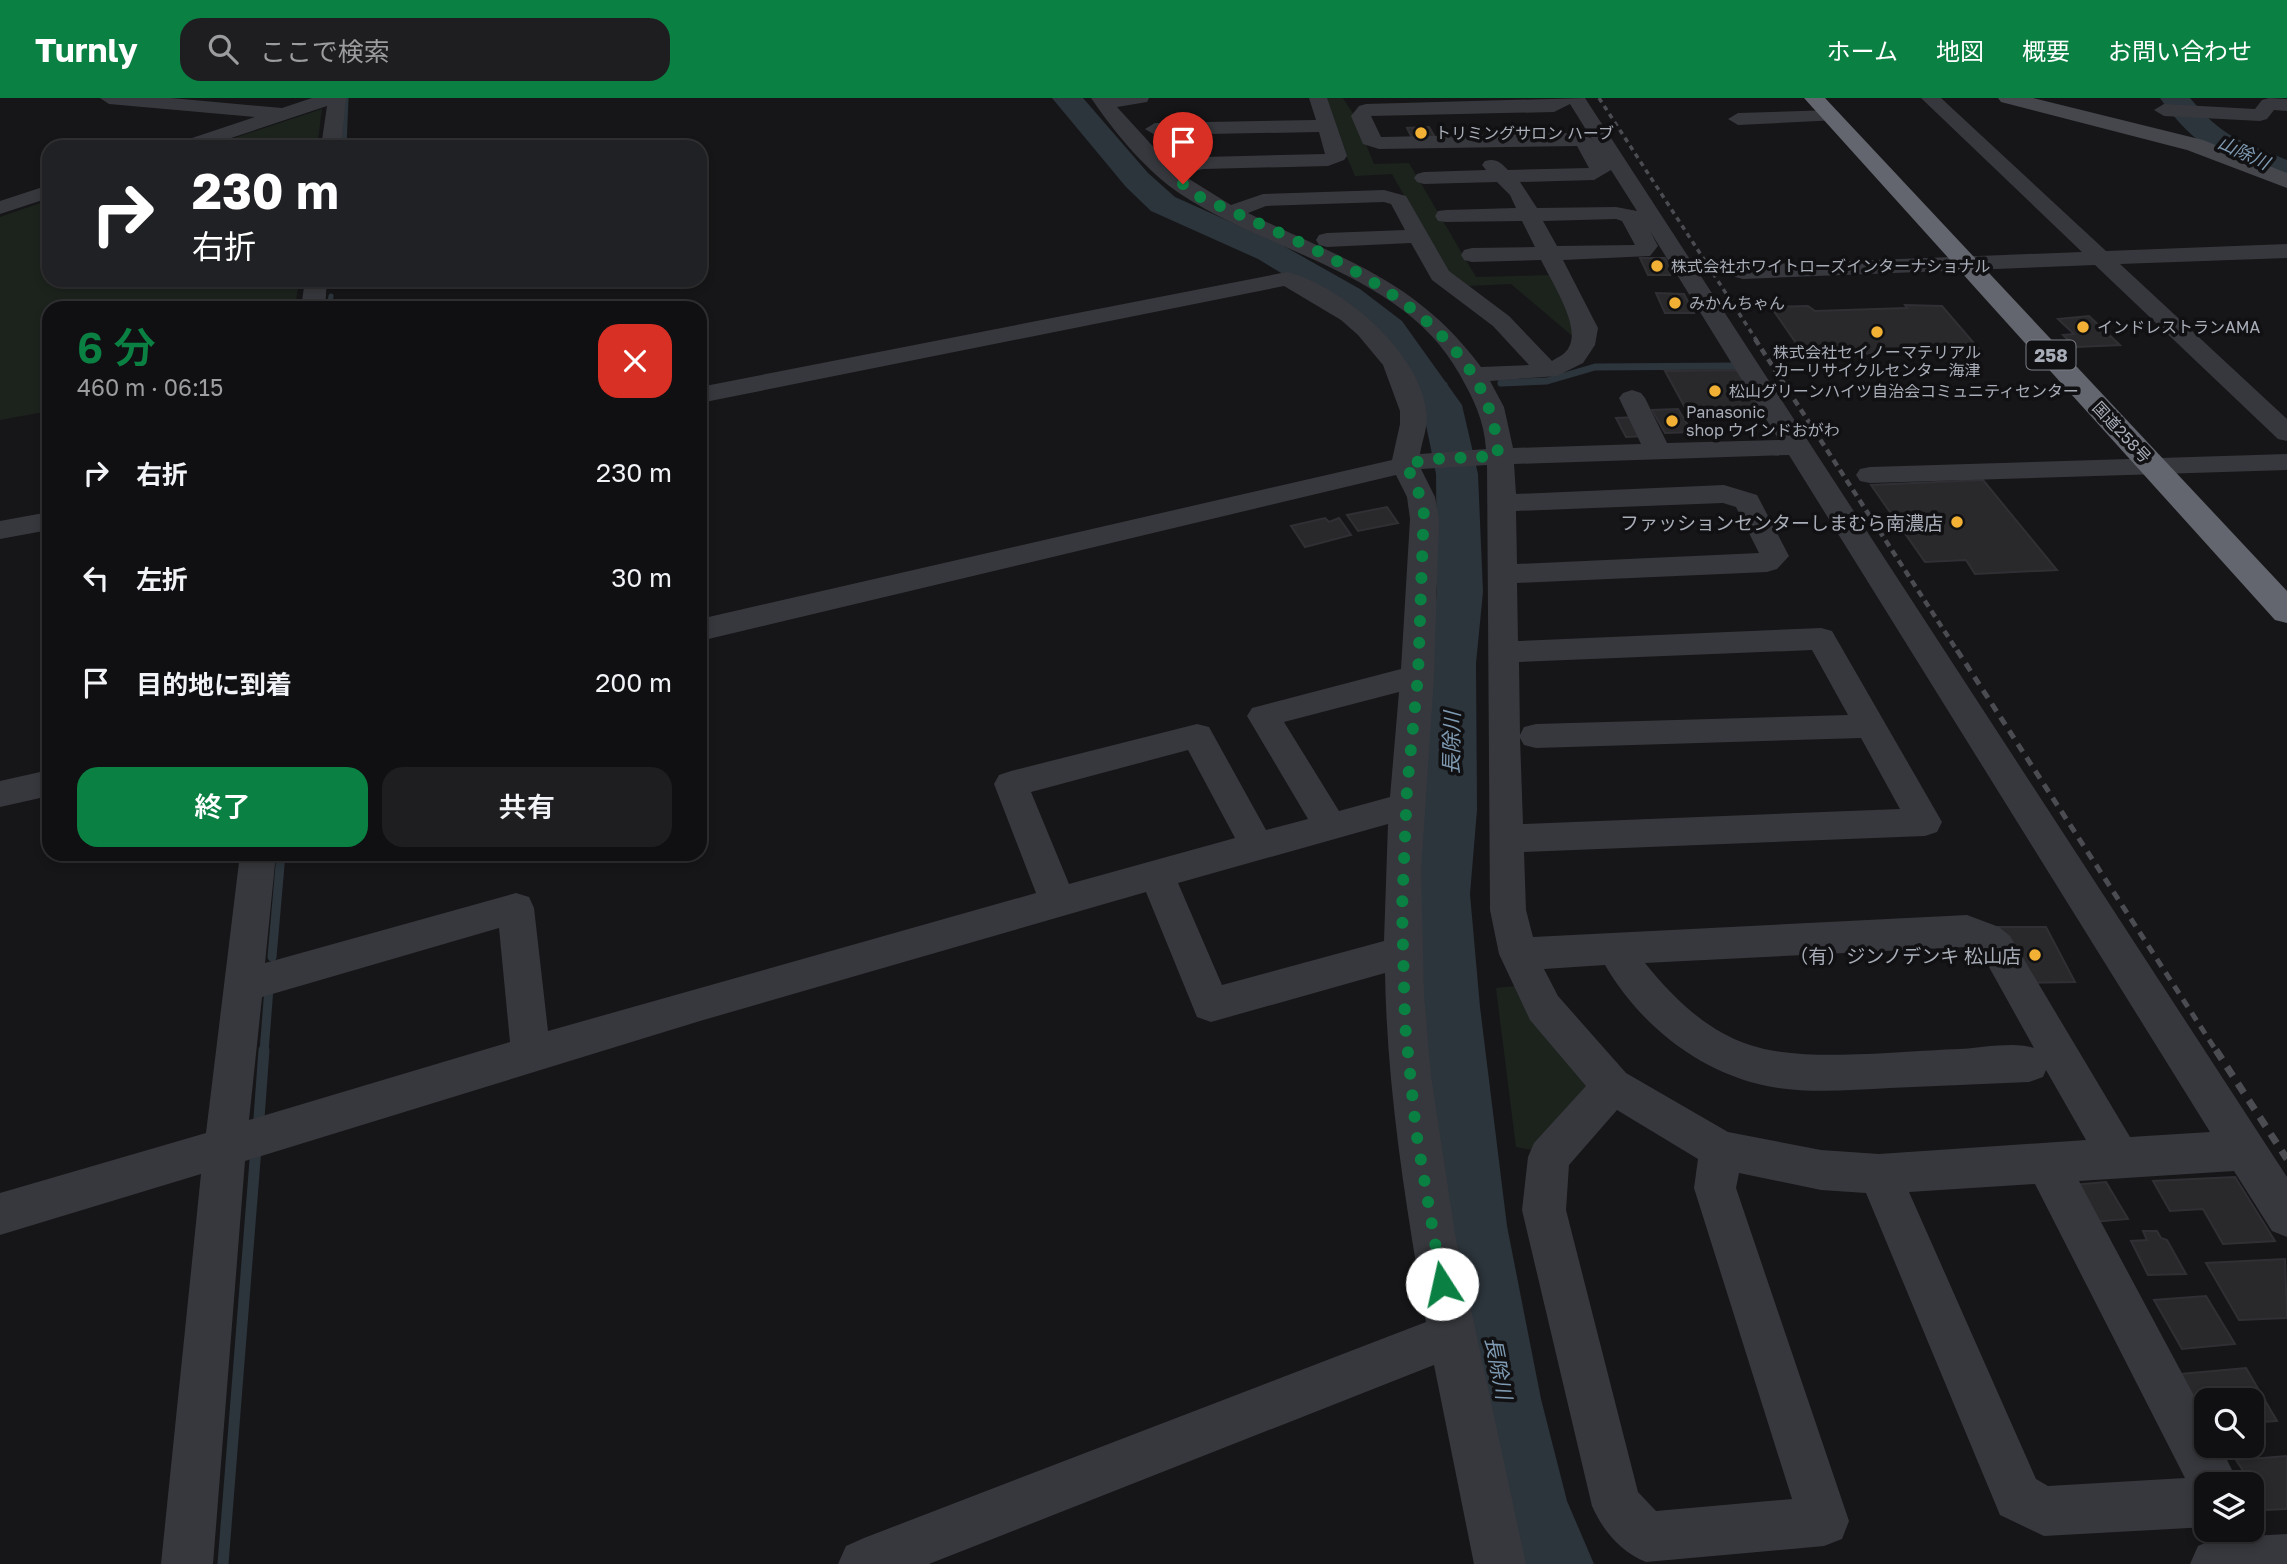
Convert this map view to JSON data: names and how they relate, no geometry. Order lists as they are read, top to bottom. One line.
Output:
{"streets":{"highway":["258","国道258号"]},"water":["山除川","長除川"],"places":["トリミングサロン ハーブ","株式会社ホワイトローズインターナショナル","みかんちゃん","インドレストランAMA","株式会社セイノーマテリアル カーリサイクルセンター海津","松山グリーンハイツ自治会コミュニティセンター","Panasonic shop ウインドおがわ","ファッションセンターしまむら南濃店","（有）ジンノデンキ 松山店"],"page":{"header":"Turnly","search":"ここで検索","nav":["ホーム","地図","概要","お問い合わせ"],"turn":["230 m","右折"],"heading":["6 分","460 m · 06:15"],"list":[{"name":"右折","value":"230 m"},{"name":"左折","value":"30 m"},{"name":"目的地に到着","value":"200 m"}],"buttons":["終了","共有"]}}
